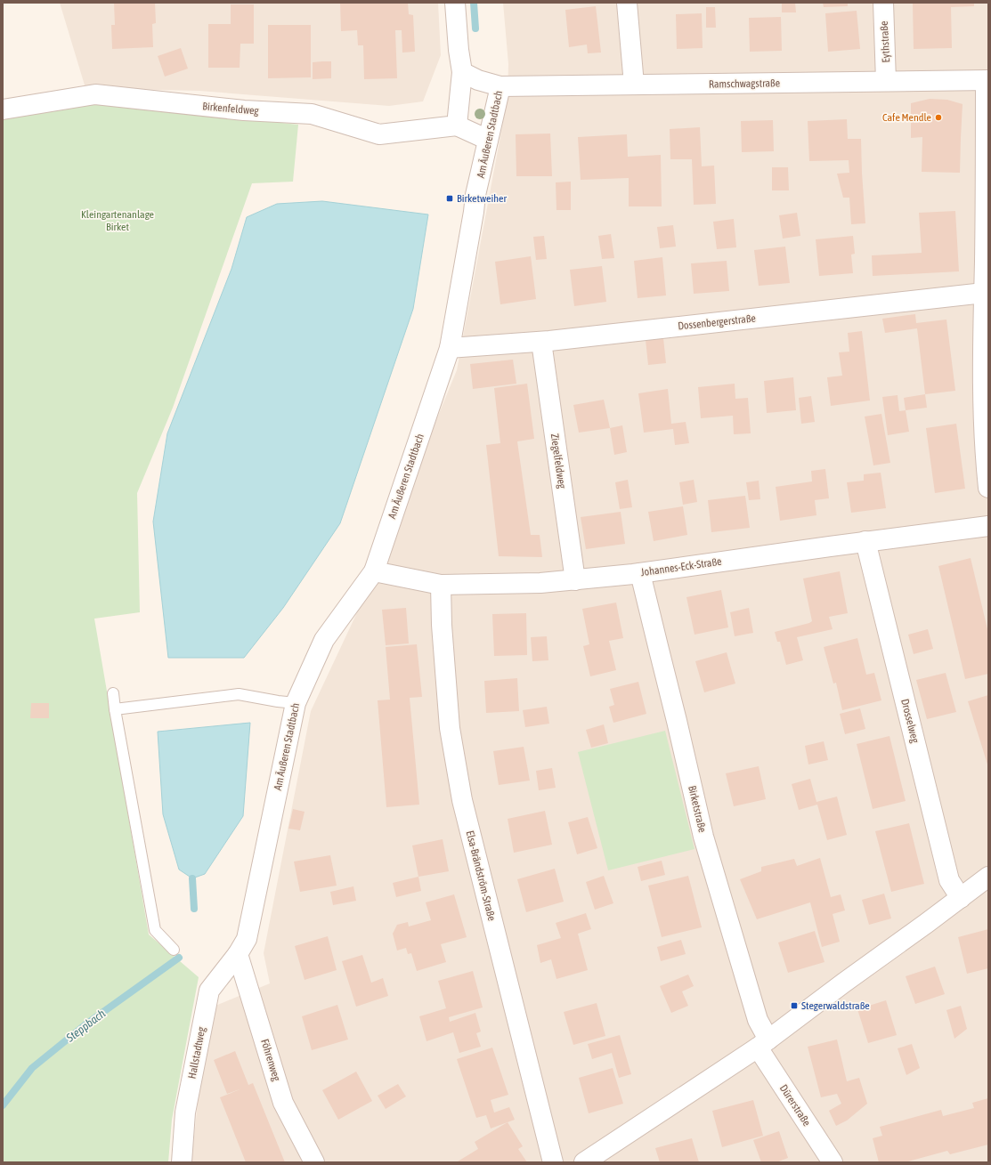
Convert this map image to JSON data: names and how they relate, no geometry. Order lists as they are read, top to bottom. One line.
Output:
{"streets":{"street":["Eythstraße","Ramschwagstraße","Birkenfeldweg","Am Äußeren Stadtbach","Dossenbergerstraße","Ziegelfeldweg","Johannes-Eck-Straße","Drosselweg","Birketstraße","Elsa-Brändström-Straße","Hallstadtweg","Föhrenweg","Dürerstraße"]},"crossings":[["Eythstraße","Ramschwagstraße"],["Ramschwagstraße","Am Äußeren Stadtbach"],["Am Äußeren Stadtbach","Dossenbergerstraße"],["Am Äußeren Stadtbach","Johannes-Eck-Straße"],["Am Äußeren Stadtbach","Hallstadtweg"],["Am Äußeren Stadtbach","Föhrenweg"],["Dossenbergerstraße","Ziegelfeldweg"],["Ziegelfeldweg","Johannes-Eck-Straße"],["Johannes-Eck-Straße","Drosselweg"],["Johannes-Eck-Straße","Birketstraße"],["Johannes-Eck-Straße","Elsa-Brändström-Straße"],["Birketstraße","Dürerstraße"],["Hallstadtweg","Föhrenweg"]],"water":["Steppbach"],"parks":["Kleingartenanlage Birket"],"places":{"other":["Cafe Mendle"],"transit":["Birketweiher","Stegerwaldstraße"]}}
